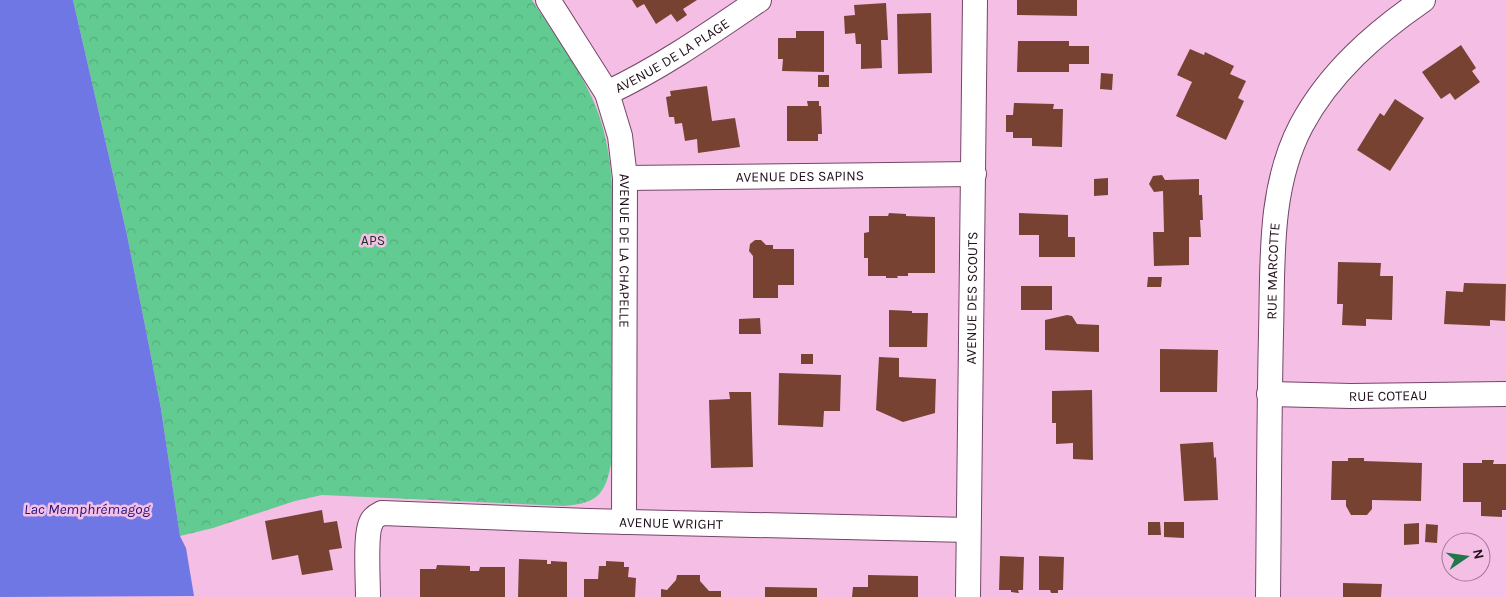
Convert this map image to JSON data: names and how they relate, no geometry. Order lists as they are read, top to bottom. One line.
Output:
{"streets":{"street":["AVENUE DE LA PLAGE","AVENUE DES SAPINS","AVENUE DE LA CHAPELLE","RUE MARCOTTE","AVENUE DES SCOUTS","RUE COTEAU","AVENUE WRIGHT"]},"crossings":[["AVENUE DE LA PLAGE","AVENUE DE LA CHAPELLE"],["AVENUE DES SAPINS","AVENUE DE LA CHAPELLE"],["AVENUE DES SAPINS","AVENUE DES SCOUTS"],["AVENUE DE LA CHAPELLE","AVENUE WRIGHT"],["RUE MARCOTTE","RUE COTEAU"],["AVENUE DES SCOUTS","AVENUE WRIGHT"]],"water":["Lac Memphrémagog"],"parks":["APS"],"north":"right"}
